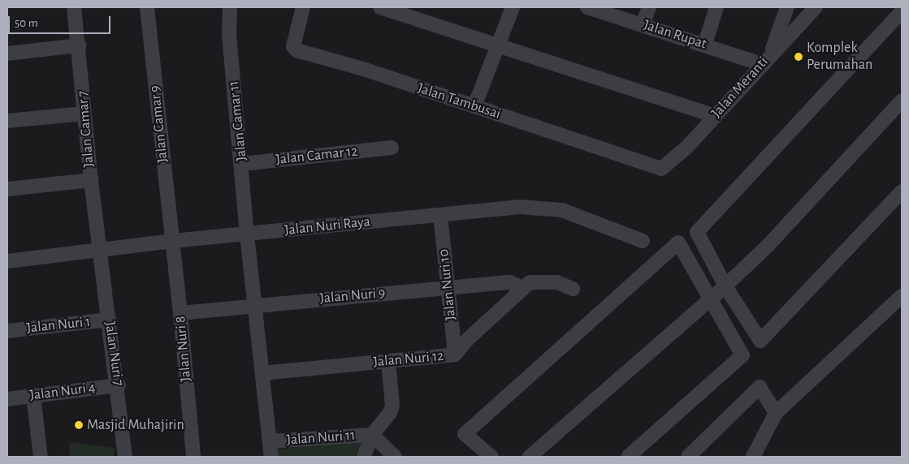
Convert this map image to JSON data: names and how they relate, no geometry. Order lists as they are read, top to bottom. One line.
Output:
{"streets":{"street":["Jalan Rupat","Jalan Meranti","Jalan Tambusai","Jalan Camar 11","Jalan Camar 9","Jalan Camar 7","Jalan Camar 12","Jalan Nuri Raya","Jalan Nuri 10","Jalan Nuri 9","Jalan Nuri 1","Jalan Nuri 8","Jalan Nuri 7","Jalan Nuri 12","Jalan Nuri 4","Jalan Nuri 11"]},"crossings":[["Jalan Rupat","Jalan Meranti"],["Jalan Meranti","Jalan Tambusai"],["Jalan Camar 11","Jalan Camar 12"],["Jalan Camar 11","Jalan Nuri Raya"],["Jalan Camar 11","Jalan Nuri 9"],["Jalan Camar 11","Jalan Nuri 12"],["Jalan Camar 11","Jalan Nuri 11"],["Jalan Camar 9","Jalan Nuri Raya"],["Jalan Camar 9","Jalan Nuri 8"],["Jalan Camar 7","Jalan Nuri Raya"],["Jalan Camar 7","Jalan Nuri 7"],["Jalan Nuri Raya","Jalan Nuri 10"],["Jalan Nuri Raya","Jalan Nuri 8"],["Jalan Nuri Raya","Jalan Nuri 7"],["Jalan Nuri 10","Jalan Nuri 9"],["Jalan Nuri 10","Jalan Nuri 12"],["Jalan Nuri 9","Jalan Nuri 8"],["Jalan Nuri 9","Jalan Nuri 12"],["Jalan Nuri 1","Jalan Nuri 7"],["Jalan Nuri 7","Jalan Nuri 4"]],"places":["Komplek Perumahan","Masjid Muhajirin"],"scale_bar":"50 m"}
